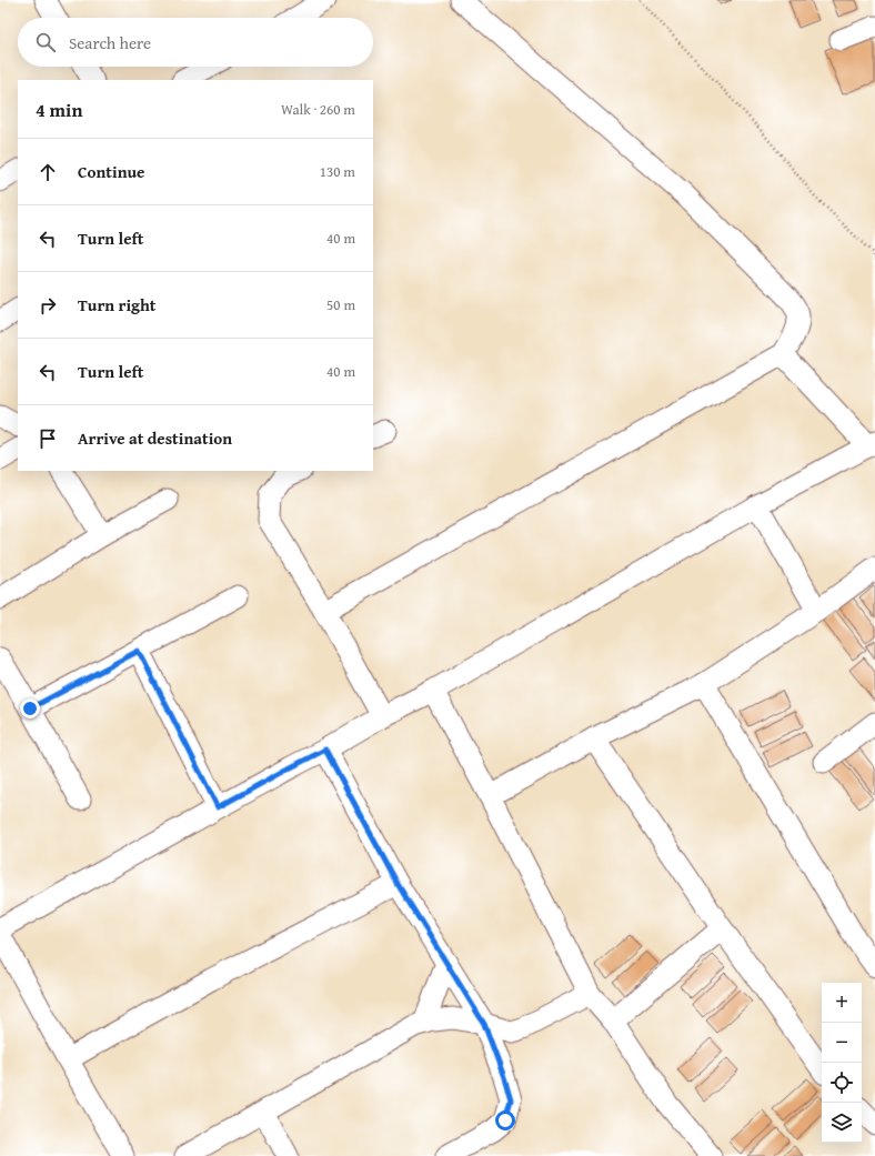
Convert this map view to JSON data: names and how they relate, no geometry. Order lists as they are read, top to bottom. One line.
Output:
{"page":{"search":"Search here","heading":["4 min","Walk · 260 m"],"list":[["Continue","130 m"],["Turn left","40 m"],["Turn right","50 m"],["Turn left","40 m"],"Arrive at destination"],"map_buttons":["+","−"]}}
